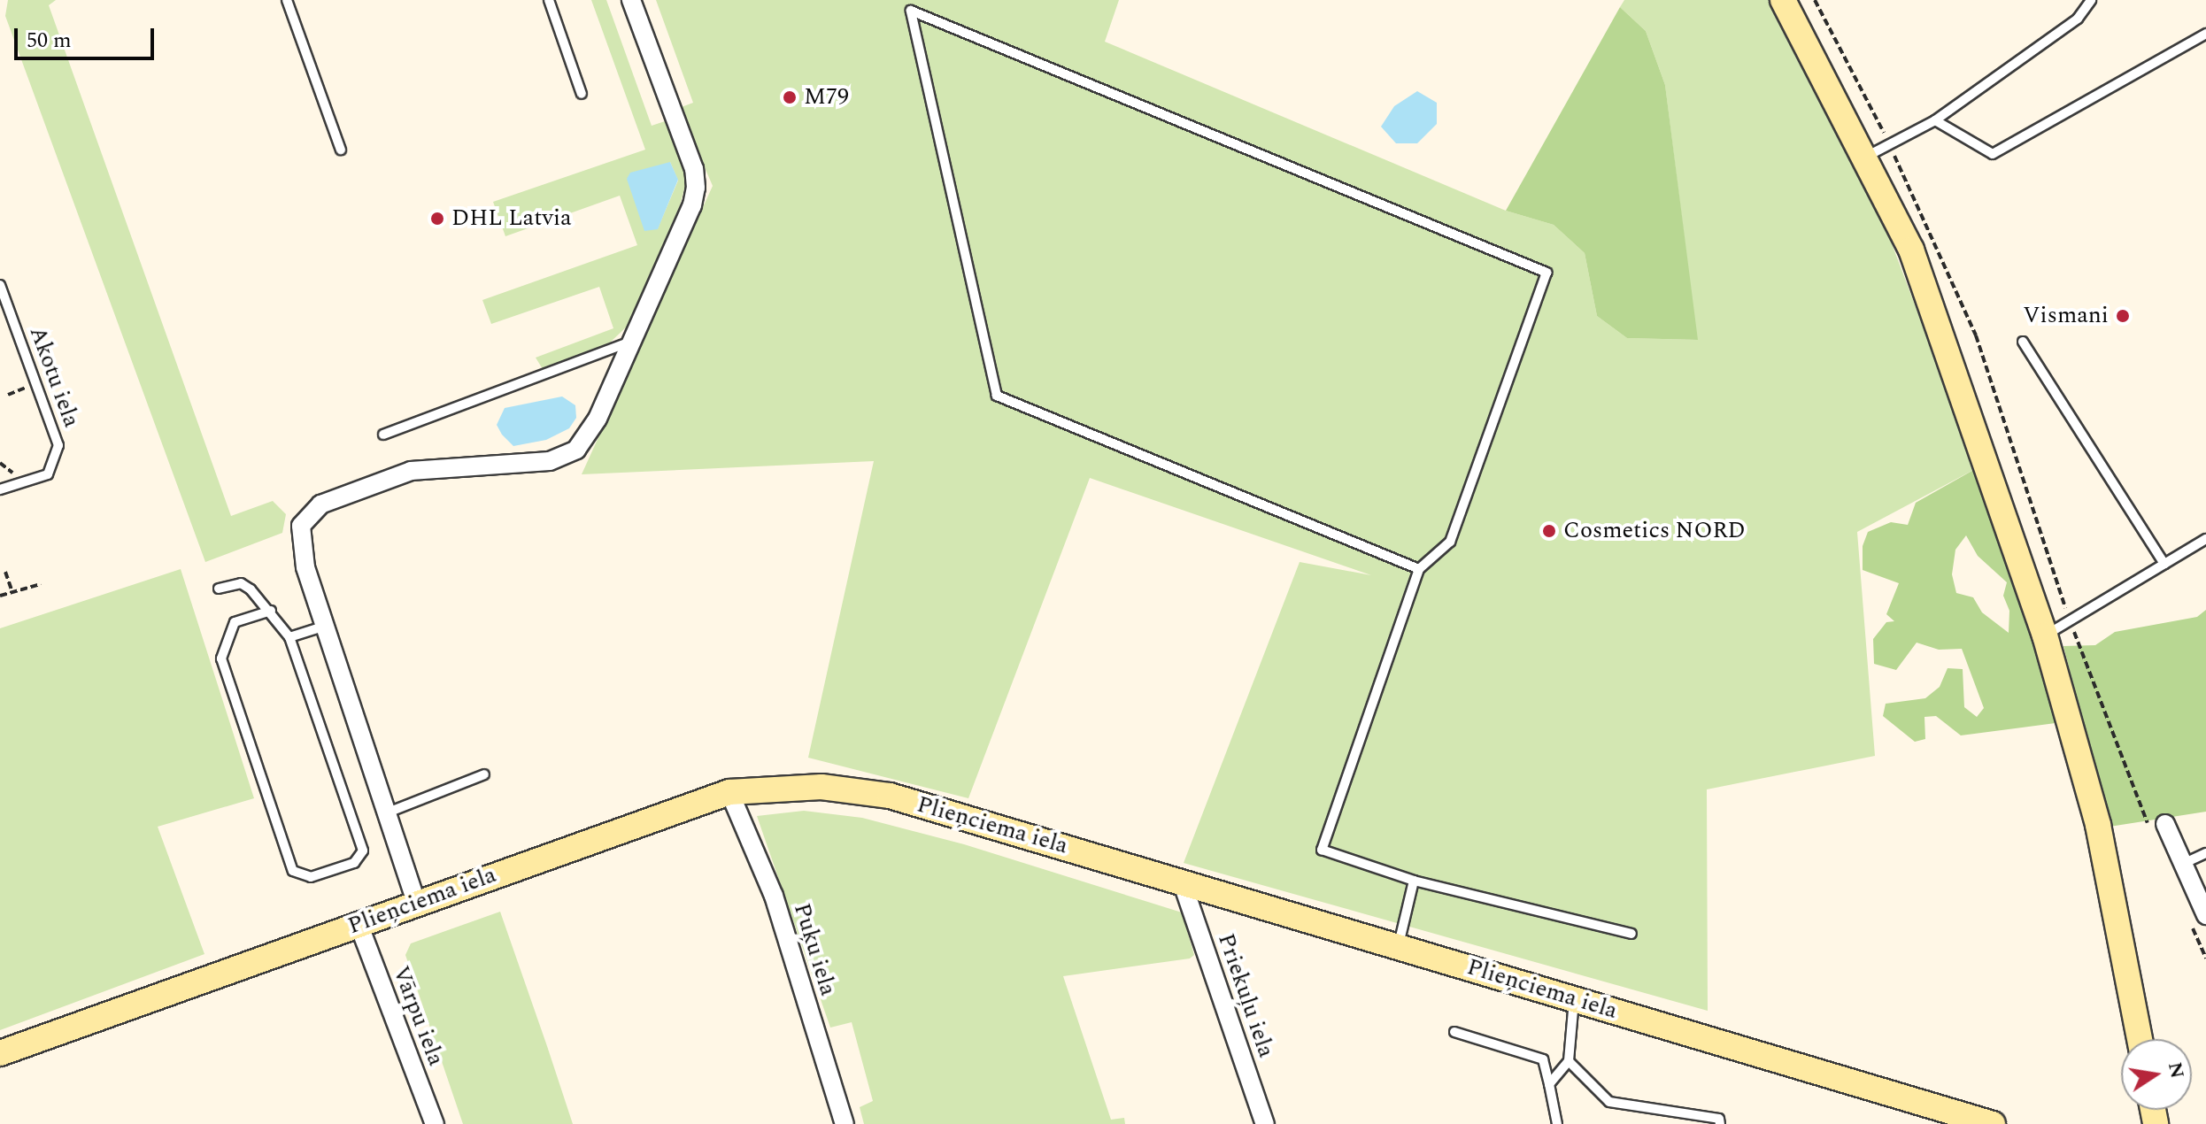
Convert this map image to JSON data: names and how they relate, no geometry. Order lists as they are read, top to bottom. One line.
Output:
{"streets":{"main road":["Plieņciema iela"],"street":["Puķu iela","Priekuļu iela","Vārpu iela"],"lane":["Akotu iela"]},"crossings":[["Plieņciema iela","Puķu iela"],["Plieņciema iela","Priekuļu iela"],["Plieņciema iela","Vārpu iela"]],"places":["M79","DHL Latvia","Vismani","Cosmetics NORD"],"scale_bar":"50 m","north":"right"}
